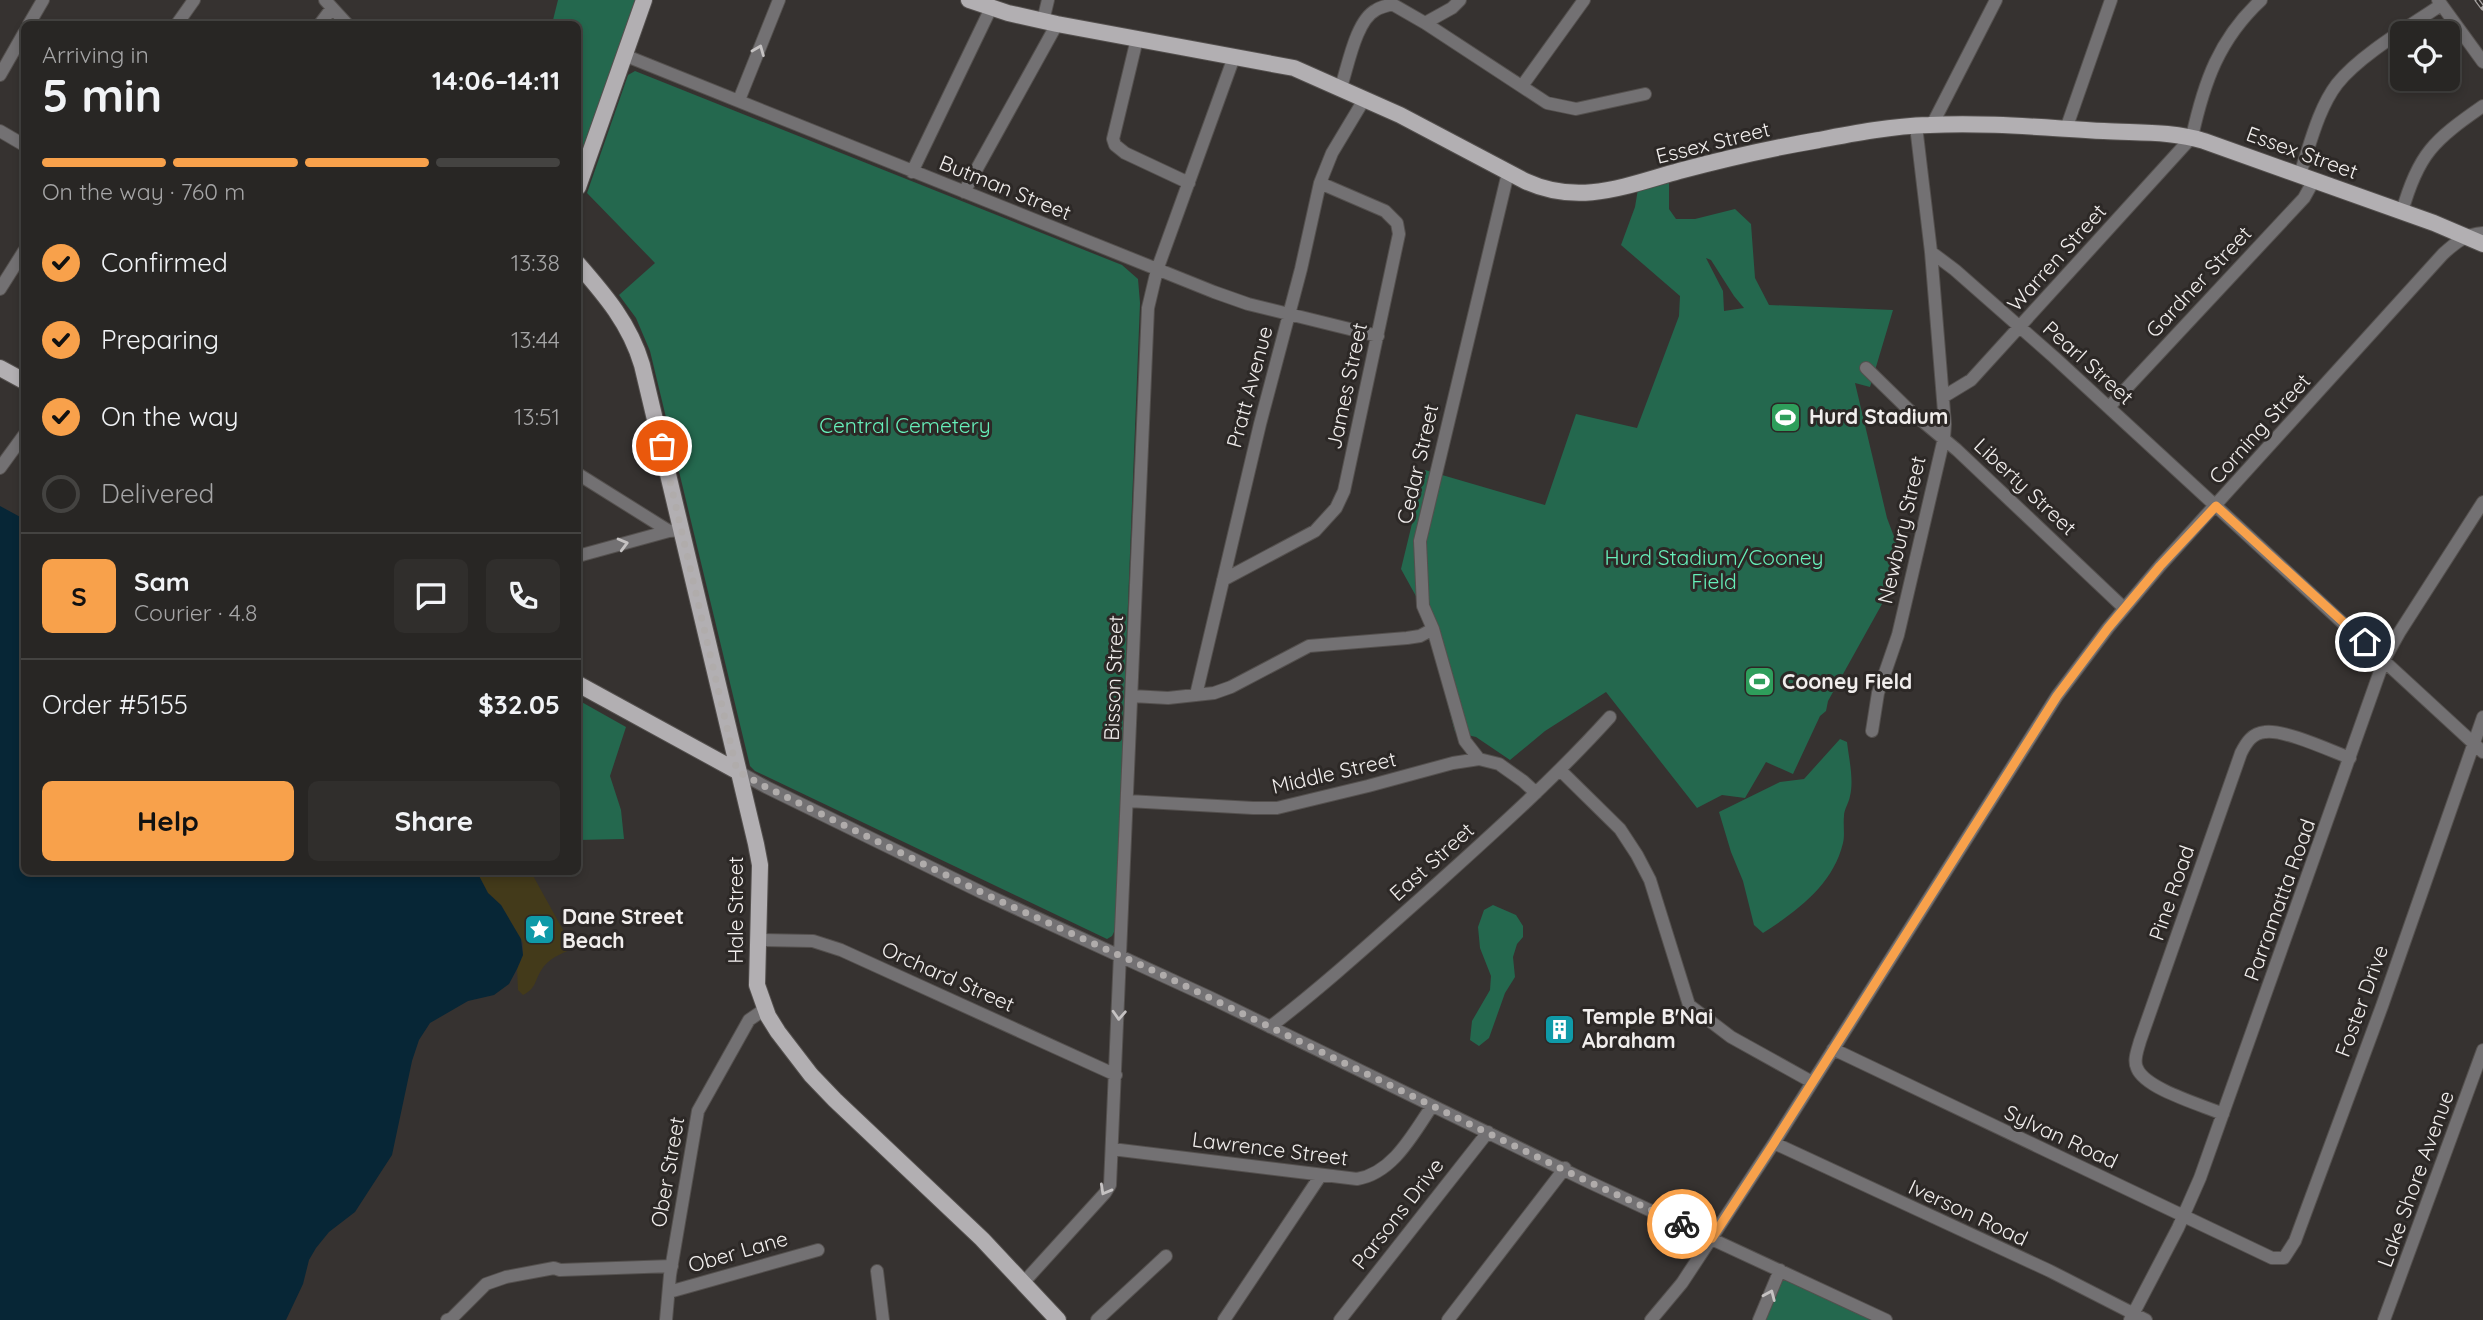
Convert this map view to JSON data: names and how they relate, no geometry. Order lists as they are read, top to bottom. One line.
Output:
{"streets":{"main road":["Essex Street","Hale Street"],"street":["Butman Street","Warren Street","Gardner Street","Pearl Street","James Street","Pratt Avenue","Corning Street","Cedar Street","Liberty Street","Newbury Street","Bisson Street","Middle Street","East Street","Pine Road","Parramatta Road","Orchard Street","Foster Drive","Sylvan Road","Lawrence Street","Ober Street","Lake Shore Avenue","Iverson Road","Parsons Drive","Ober Lane"]},"crossings":[["Essex Street","Warren Street"],["Essex Street","Gardner Street"],["Essex Street","Pratt Avenue"],["Essex Street","Corning Street"],["Essex Street","Cedar Street"],["Essex Street","Newbury Street"],["Essex Street","Bisson Street"],["Butman Street","James Street"],["Butman Street","Pratt Avenue"],["Butman Street","Bisson Street"],["Warren Street","Pearl Street"],["Warren Street","Newbury Street"],["Gardner Street","Pearl Street"],["Pearl Street","Corning Street"],["Pearl Street","Newbury Street"],["Pearl Street","Parramatta Road"],["Pearl Street","Foster Drive"],["James Street","Pratt Avenue"],["Corning Street","Liberty Street"],["Corning Street","Sylvan Road"],["Corning Street","Iverson Road"],["Cedar Street","Middle Street"],["Liberty Street","Newbury Street"],["Bisson Street","Middle Street"],["Bisson Street","Hale Street"],["Bisson Street","Orchard Street"],["Bisson Street","Lawrence Street"],["Pine Road","Parramatta Road"],["Parramatta Road","Sylvan Road"],["Parramatta Road","Iverson Road"],["Hale Street","Orchard Street"],["Hale Street","Ober Street"],["Foster Drive","Sylvan Road"],["Ober Street","Ober Lane"]],"parks":["Central Cemetery","Hurd Stadium/Cooney Field"],"places":{"sports":["Hurd Stadium","Cooney Field"],"place":["Dane Street Beach"],"building":["Temple B'Nai Abraham"]},"page":{"heading":["5 min","Arriving in","14:06–14:11"],"panel":["Sam","Courier · 4.8","Order #5155","$32.05"],"bar":"On the way · 760 m","list":[["Confirmed","13:38"],["Preparing","13:44"],["On the way","13:51"],"Delivered"],"round":"S","buttons":["Help","Share"]}}
